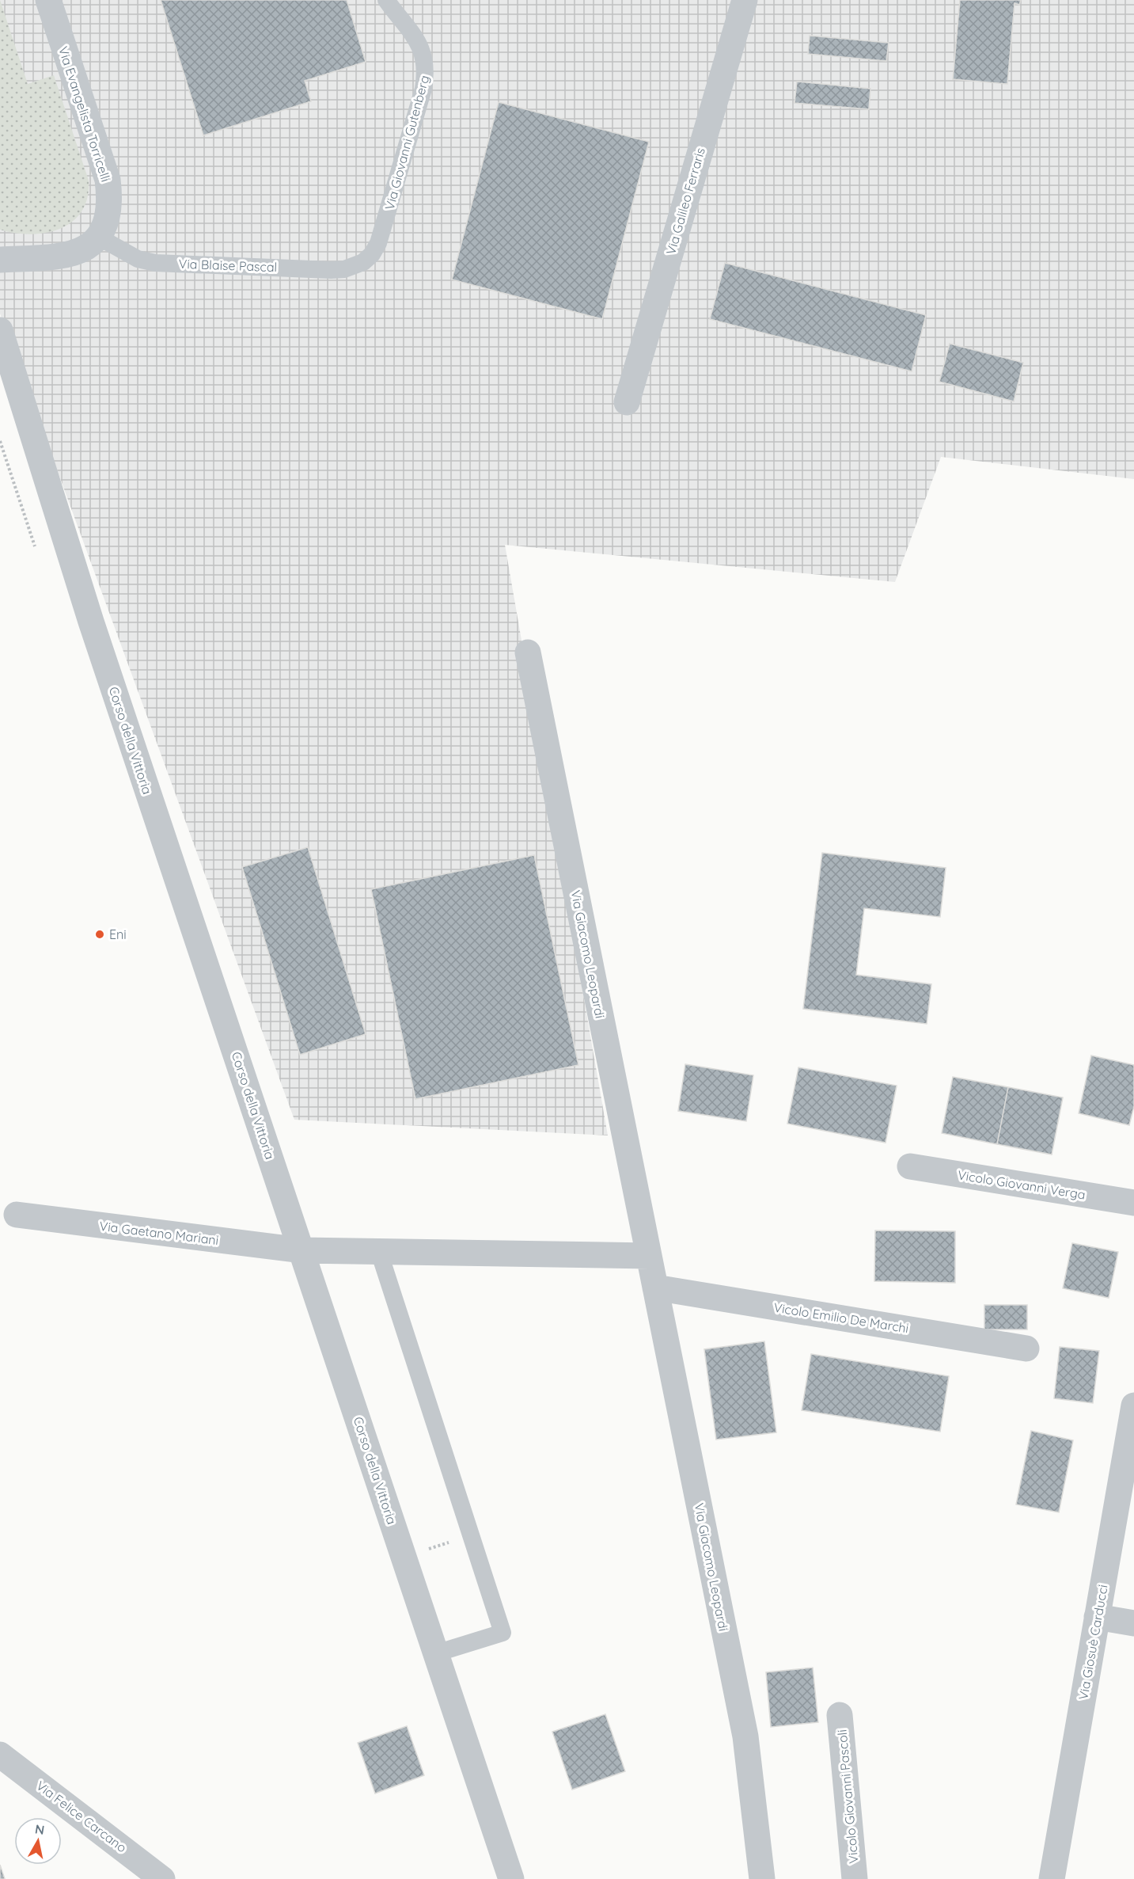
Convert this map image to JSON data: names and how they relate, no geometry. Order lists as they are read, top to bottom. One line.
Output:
{"streets":{"street":["Via Evangelista Torricelli","Via Galileo Ferraris","Corso della Vittoria","Via Giacomo Leopardi","Vicolo Giovanni Verga","Via Gaetano Mariani","Vicolo Emilio De Marchi","Via Giosuè Carducci","Vicolo Giovanni Pascoli","Via Felice Carcano"],"lane":["Via Giovanni Gutenberg","Via Blaise Pascal"]},"crossings":[["Via Evangelista Torricelli","Via Blaise Pascal"],["Via Giovanni Gutenberg","Via Blaise Pascal"],["Corso della Vittoria","Via Gaetano Mariani"],["Via Giacomo Leopardi","Vicolo Emilio De Marchi"]],"places":["Eni"],"north":"top"}
